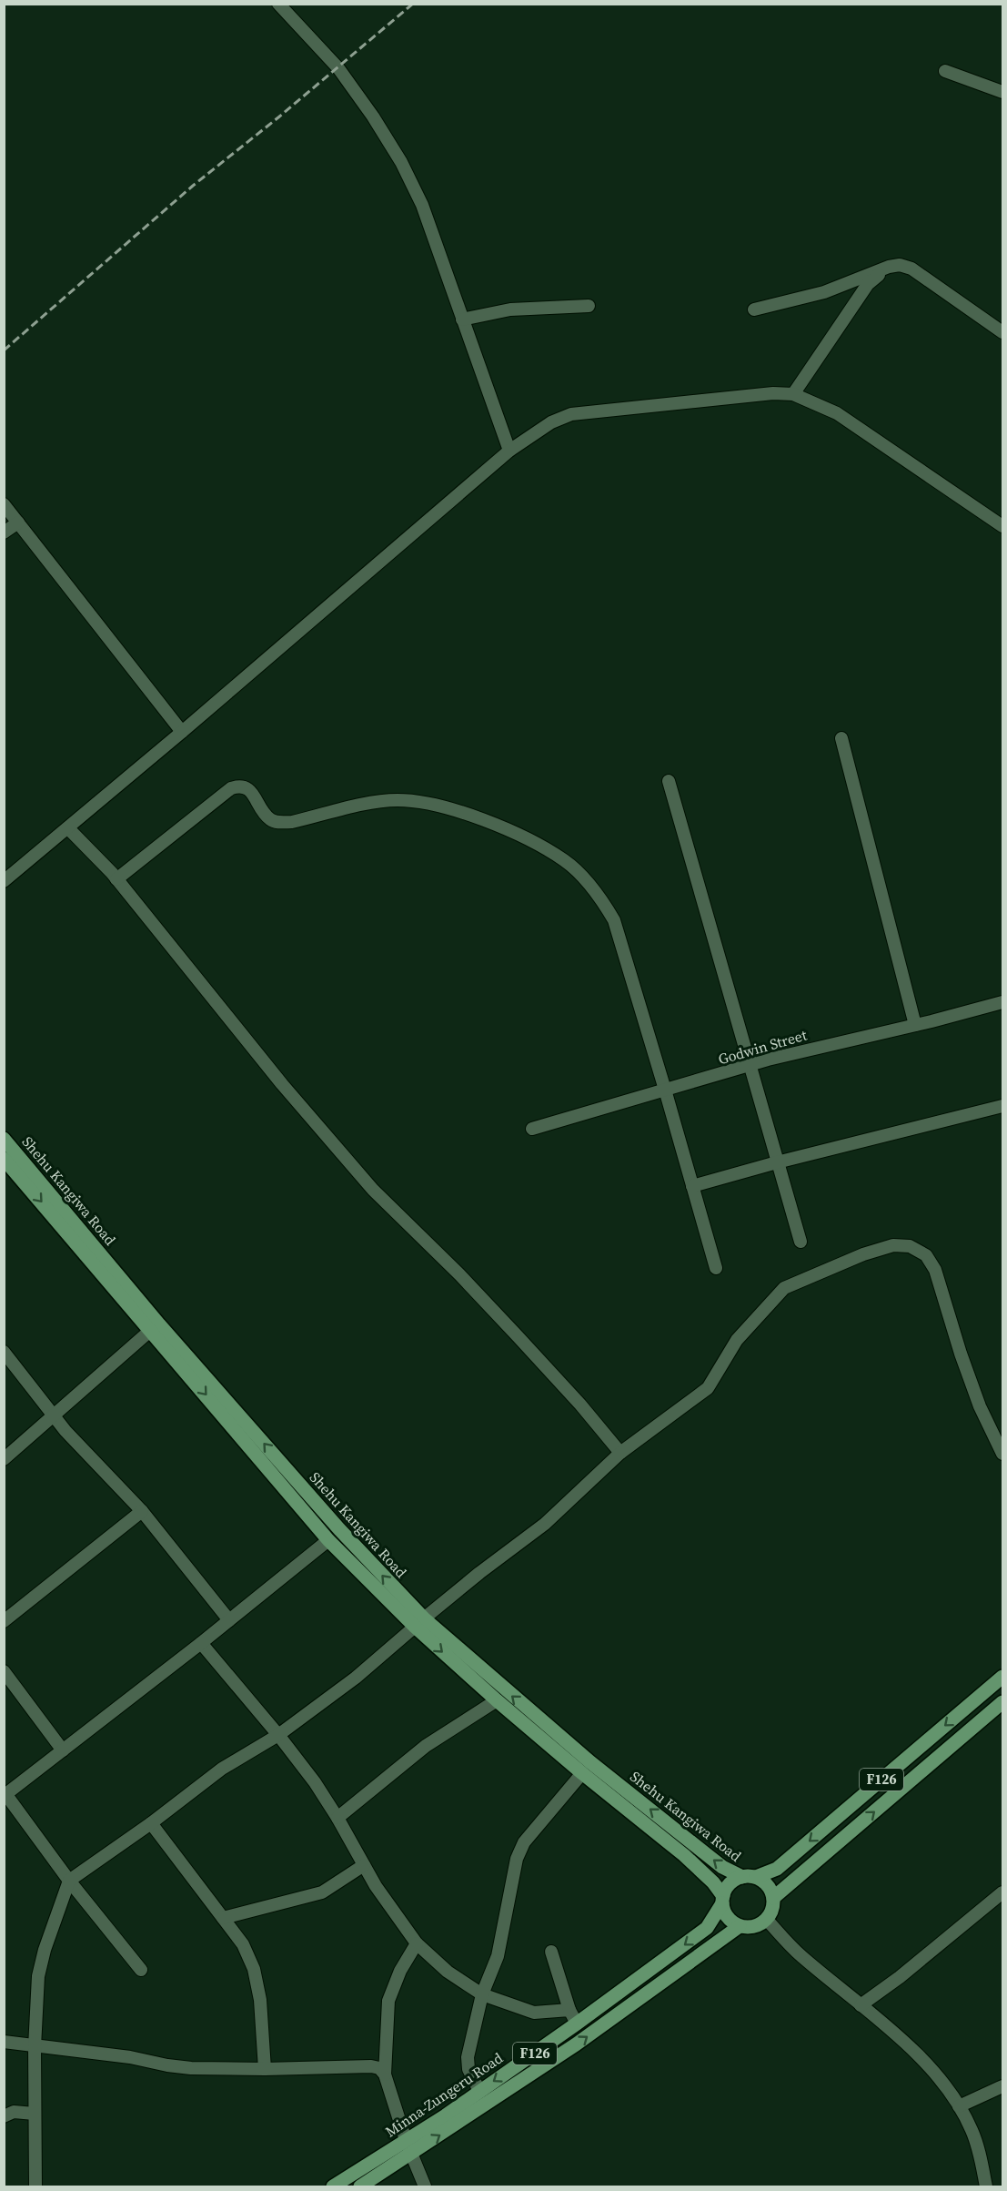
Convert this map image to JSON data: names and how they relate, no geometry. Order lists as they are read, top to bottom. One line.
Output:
{"streets":{"main road":["Shehu Kangiwa Road","F126","Minna-Zungeru Road"],"street":["Godwin Street"]},"crossings":[["Shehu Kangiwa Road","F126"],["Shehu Kangiwa Road","Minna-Zungeru Road"],["F126","Minna-Zungeru Road"]]}
